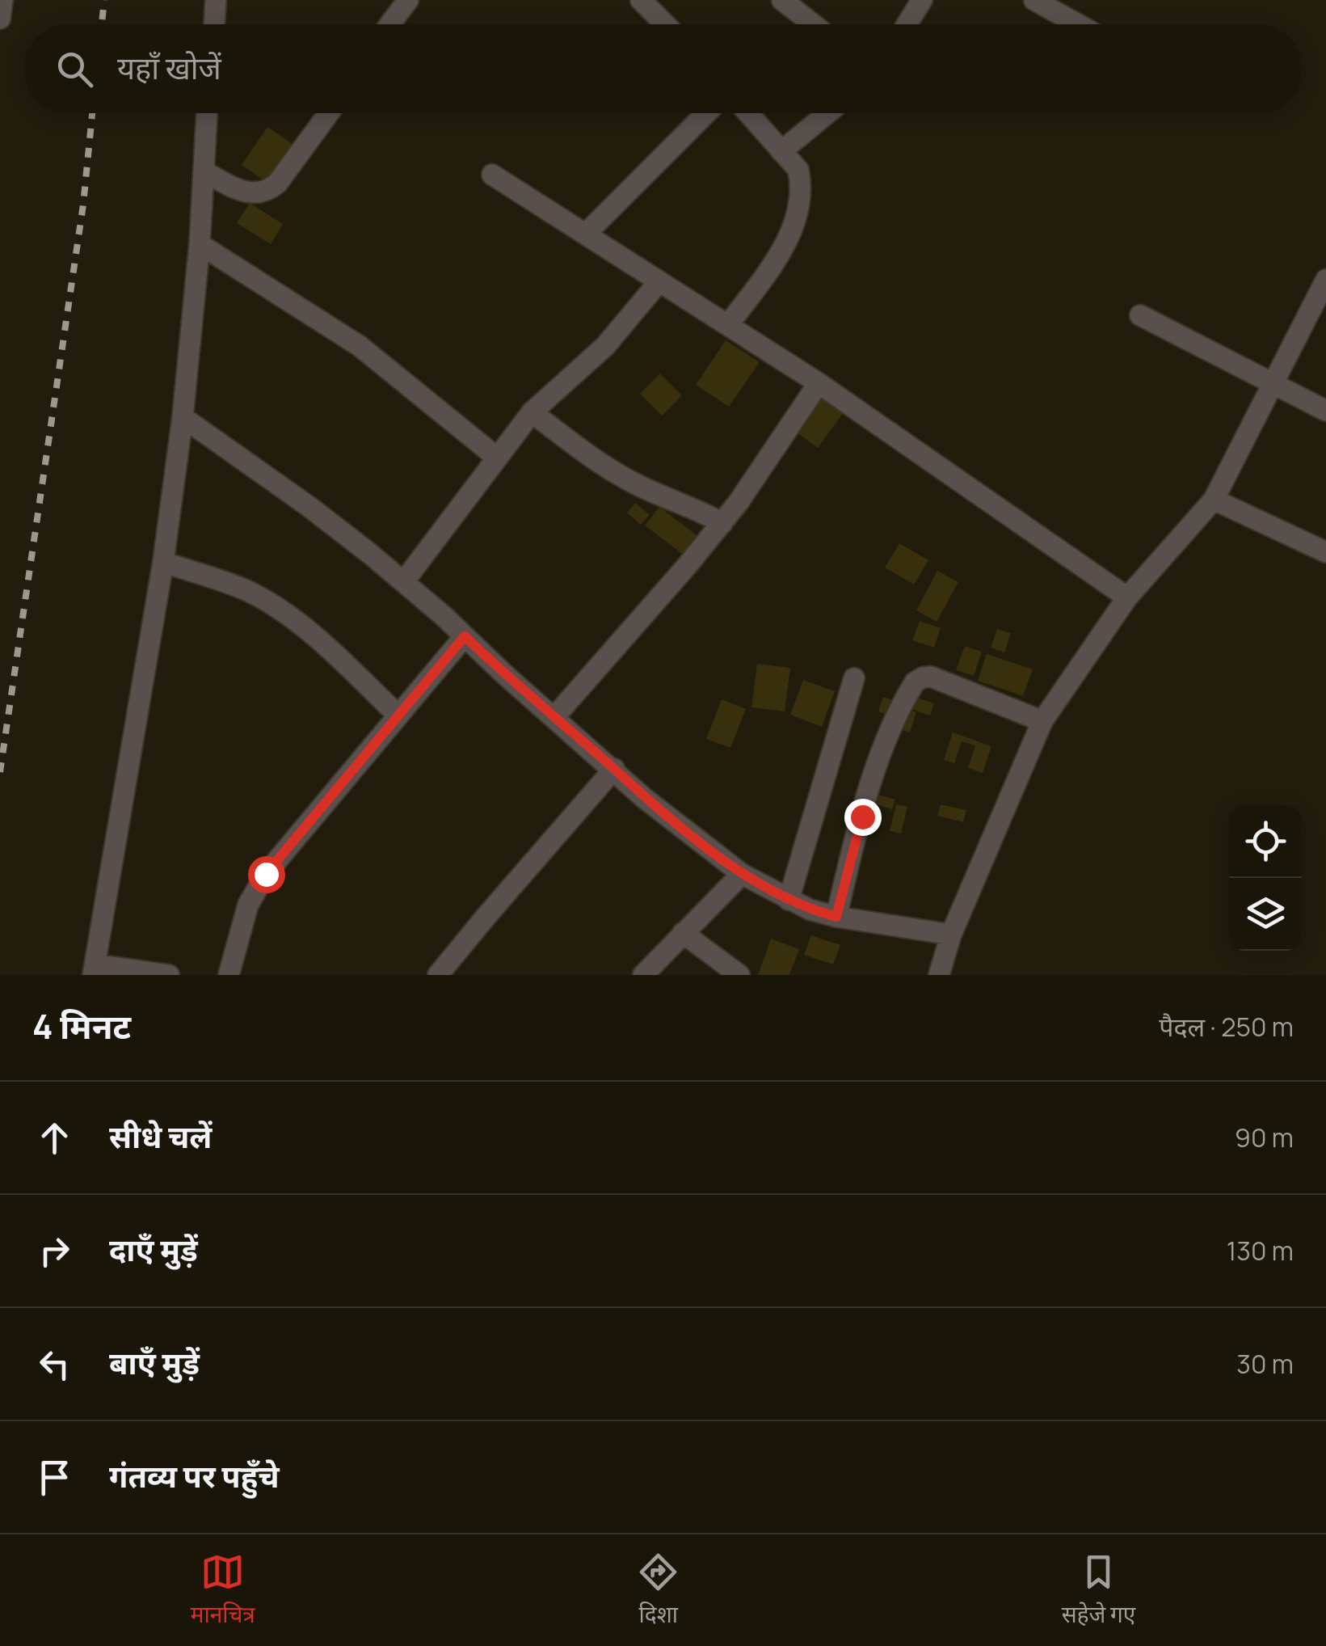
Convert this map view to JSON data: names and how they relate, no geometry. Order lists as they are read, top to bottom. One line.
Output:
{"page":{"search":"यहाँ खोजें","heading":["4 मिनट","पैदल · 250 m"],"list":[["सीधे चलें","90 m"],["दाएँ मुड़ें","130 m"],["बाएँ मुड़ें","30 m"],"गंतव्य पर पहुँचे"],"nav":["मानचित्र","दिशा","सहेजे गए"]}}
